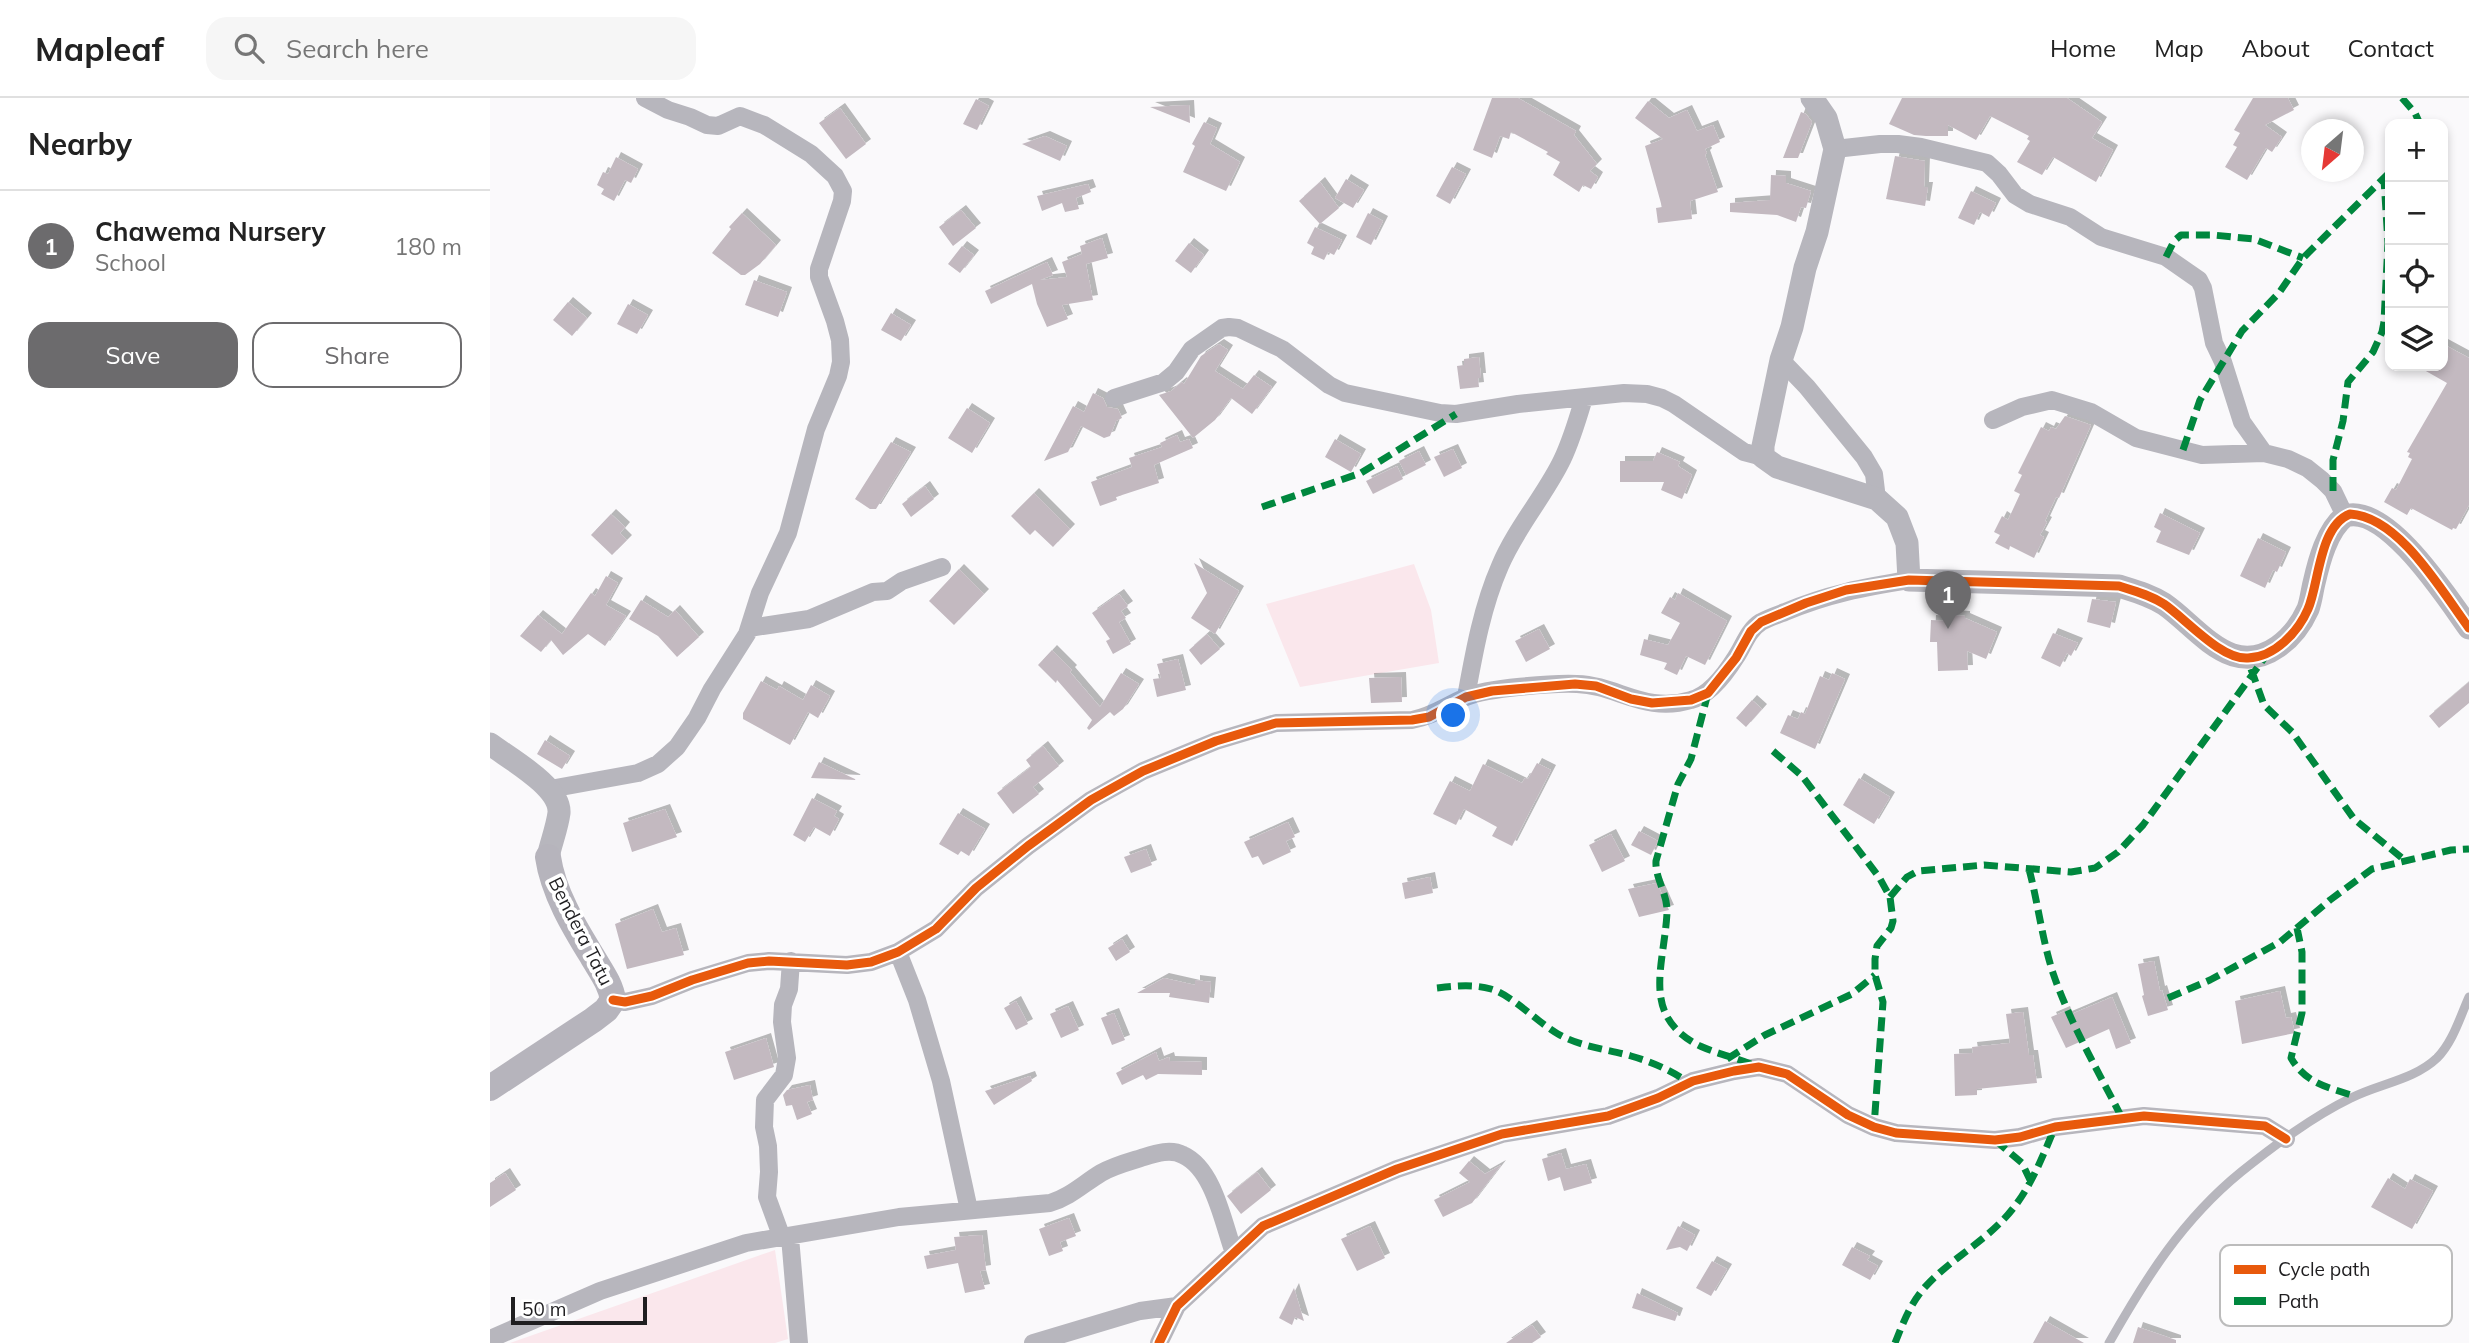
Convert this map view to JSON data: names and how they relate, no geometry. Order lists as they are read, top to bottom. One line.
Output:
{"streets":{"main road":["Bendera Tatu"]},"legend":["Cycle path","Path"],"scale_bar":"50 m","north":"bottom left","page":{"header":"Mapleaf","search":"Search here","nav":["Home","Map","About","Contact"],"heading":"Nearby","map_buttons":["+","−"],"list":[{"mark":"1","name":"Chawema Nursery","note":"School","value":"180 m"}],"buttons":["Save","Share"],"pins":"1","scale":"50 m"}}
